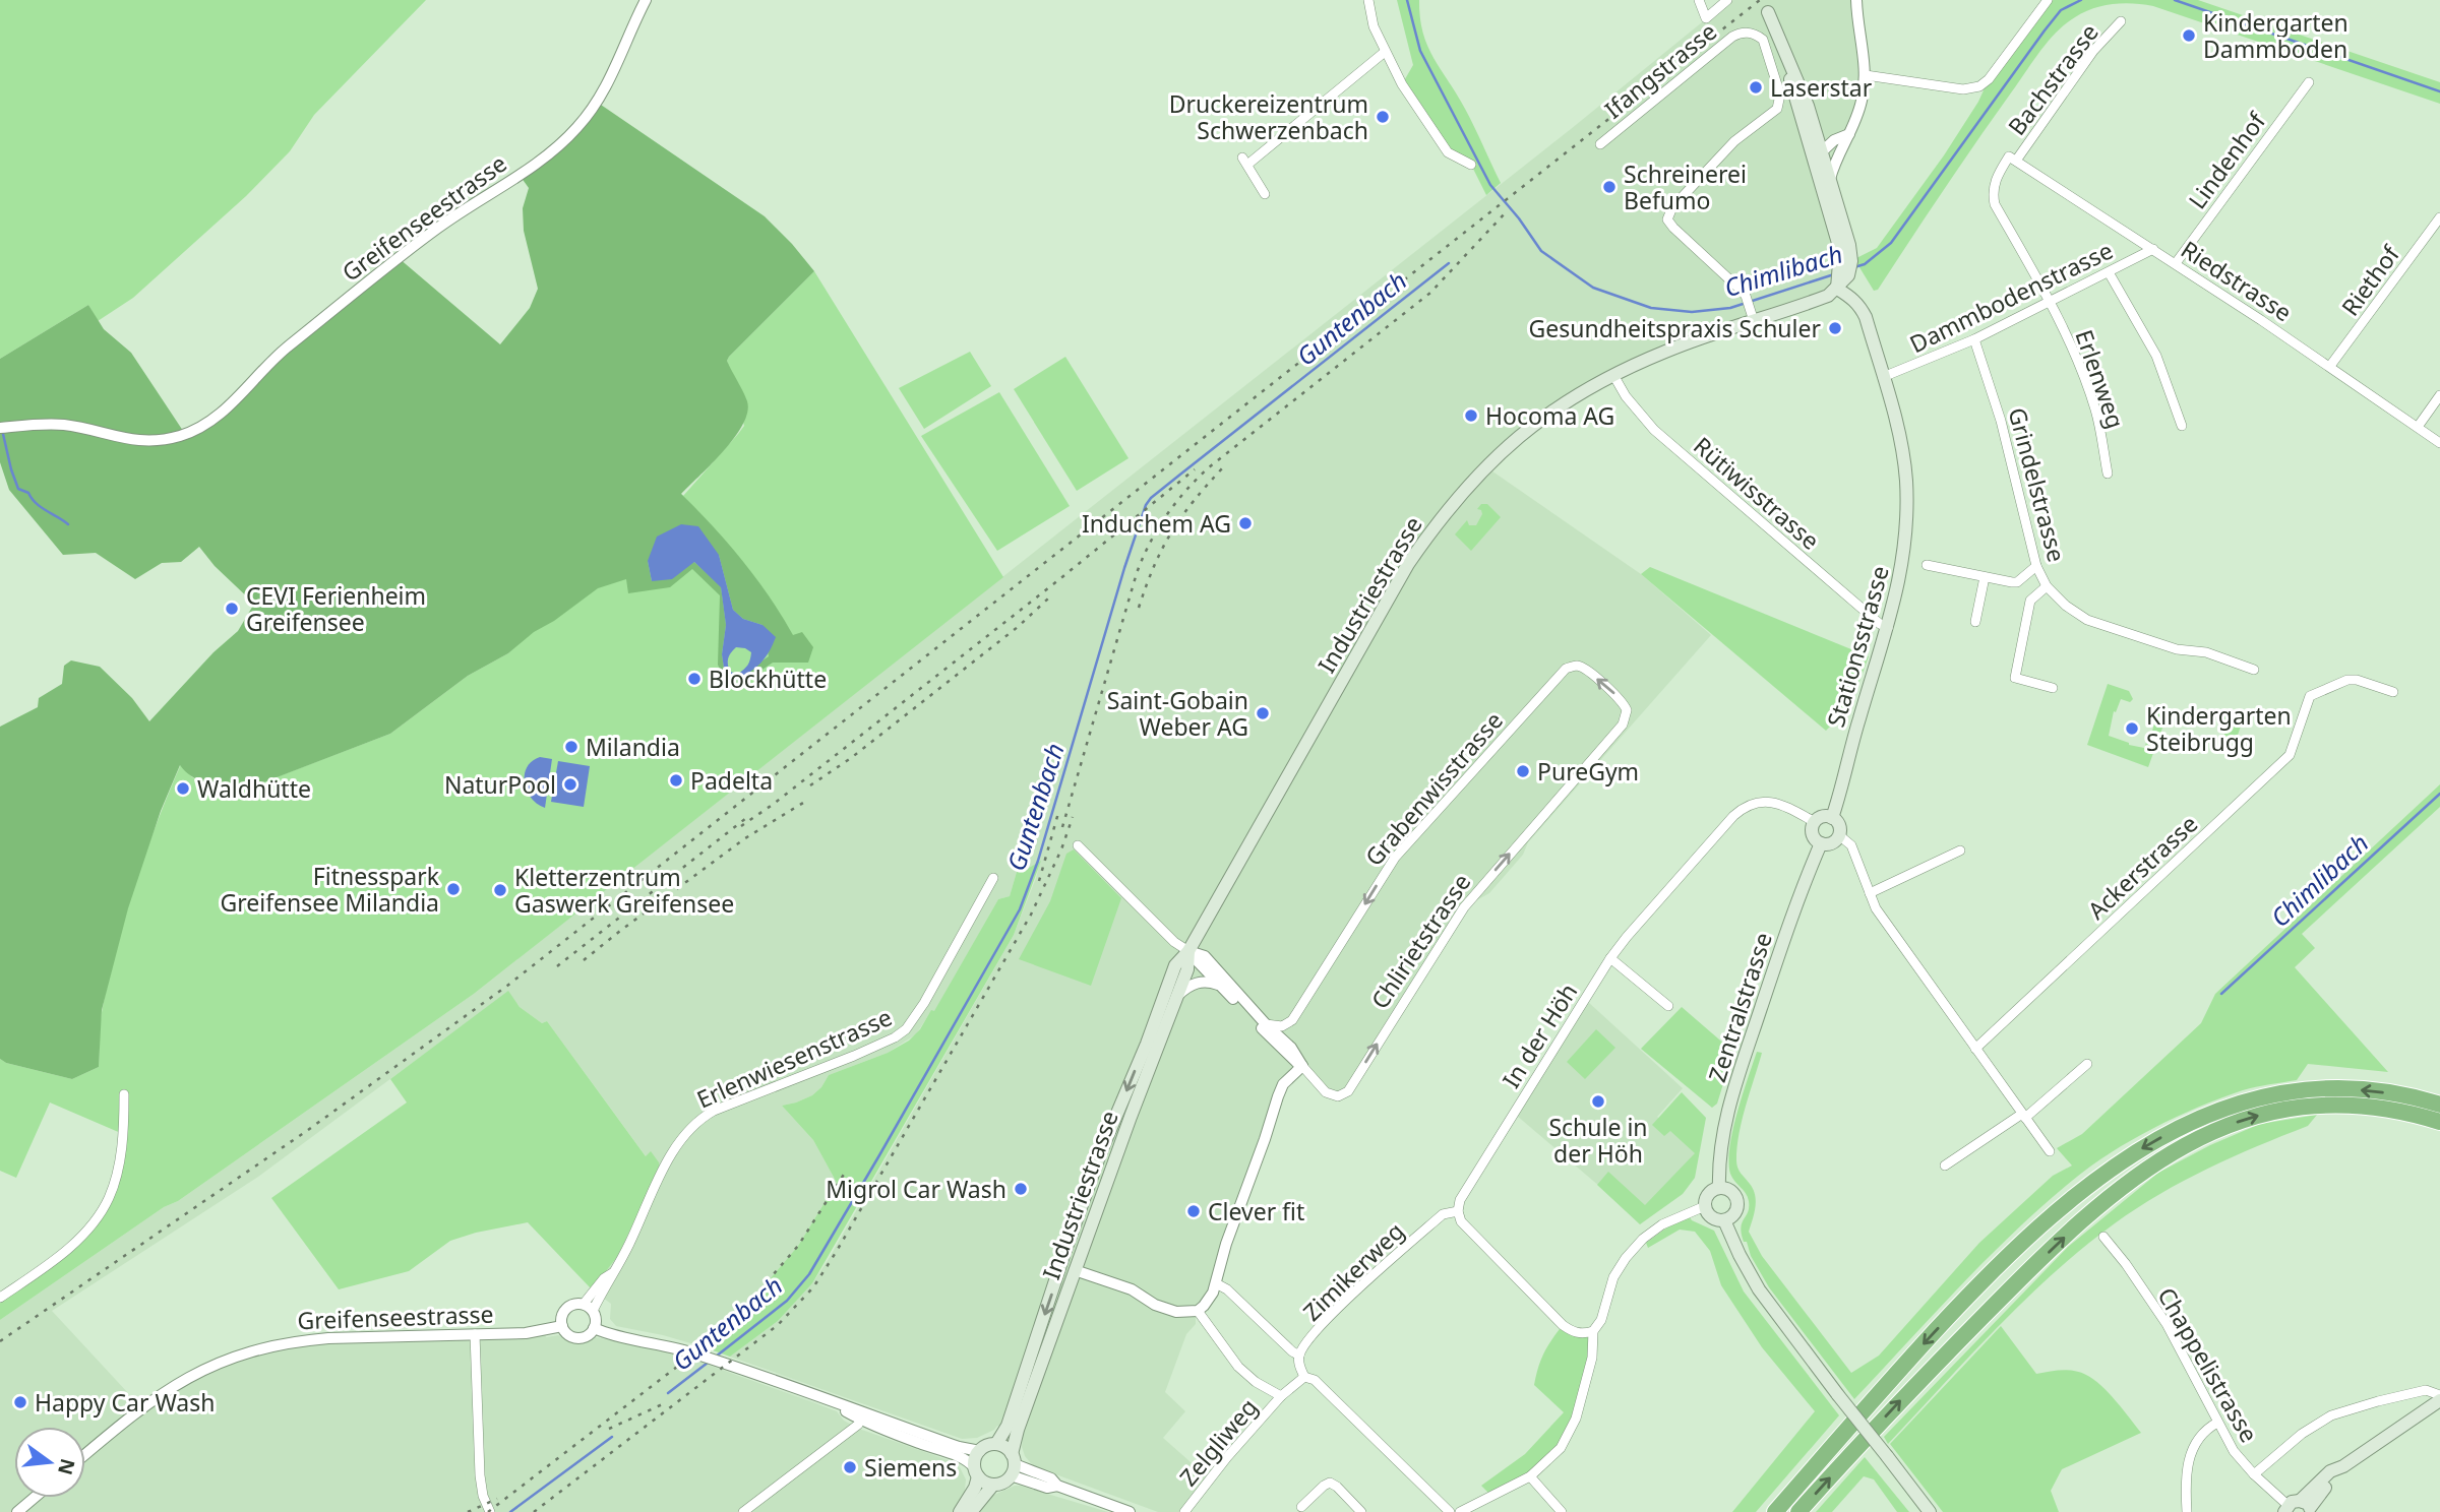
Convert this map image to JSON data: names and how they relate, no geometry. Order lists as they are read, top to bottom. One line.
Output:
{"streets":{"main road":["Industriestrasse","Stationsstrasse","Zentralstrasse"],"street":["Ifangstrasse","Bachstrasse","Lindenhof","Greifenseestrasse","Riedstrasse","Riethof","Dammbodenstrasse","Erlenweg","Grindelstrasse","Rütiwisstrasse","Grabenwisstrasse","Ackerstrasse","Chlirietstrasse","In der Höh","Erlenwiesenstrasse","Zimikerweg","Chappelistrasse","Zelgliweg"]},"crossings":[["Ifangstrasse","Industriestrasse"],["Bachstrasse","Riedstrasse"],["Bachstrasse","Dammbodenstrasse"],["Bachstrasse","Erlenweg"],["Lindenhof","Riedstrasse"],["Greifenseestrasse","Erlenwiesenstrasse"],["Riedstrasse","Riethof"],["Riedstrasse","Dammbodenstrasse"],["Dammbodenstrasse","Erlenweg"],["Dammbodenstrasse","Grindelstrasse"],["Dammbodenstrasse","Stationsstrasse"],["Rütiwisstrasse","Industriestrasse"],["Rütiwisstrasse","Stationsstrasse"],["Industriestrasse","Stationsstrasse"],["Industriestrasse","Chlirietstrasse"],["Stationsstrasse","Zentralstrasse"],["Stationsstrasse","In der Höh"],["Grabenwisstrasse","Chlirietstrasse"],["Zentralstrasse","In der Höh"],["In der Höh","Zimikerweg"],["Zimikerweg","Zelgliweg"]],"one_way":["Grabenwisstrasse"],"water":["Chimlibach","Guntenbach"],"places":["Kindergarten Dammboden","Laserstar","Druckereizentrum Schwerzenbach","Schreinerei Befumo","Gesundheitspraxis Schuler","Hocoma AG","Induchem AG","CEVI Ferienheim Greifensee","Blockhütte","Saint-Gobain Weber AG","Kindergarten Steibrugg","Milandia","PureGym","Padelta","NaturPool","Waldhütte","Fitnesspark Greifensee Milandia","Kletterzentrum Gaswerk Greifensee","Schule in der Höh","Migrol Car Wash","Clever fit","Happy Car Wash","Siemens"],"north":"right"}
